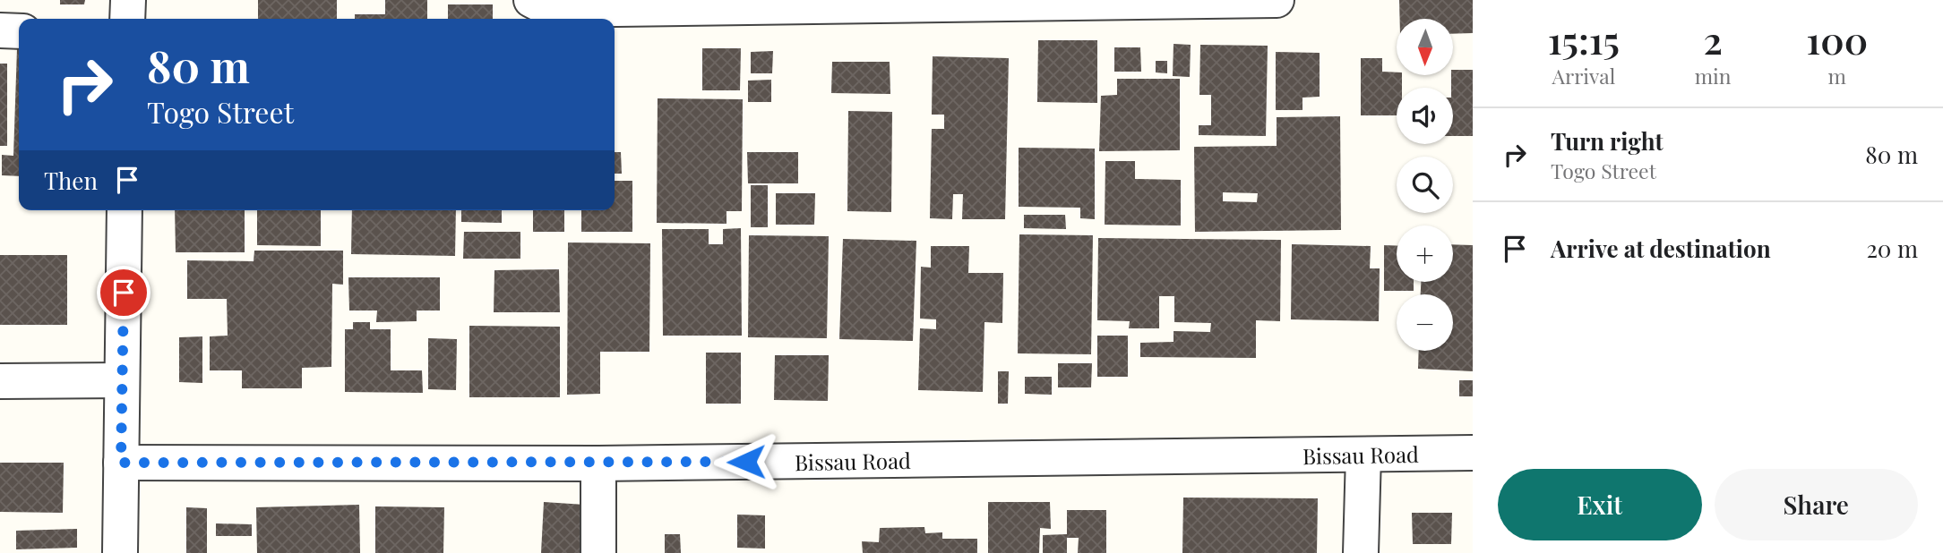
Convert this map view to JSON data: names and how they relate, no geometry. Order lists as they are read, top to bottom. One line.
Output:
{"streets":{"street":["Bissau Road"]},"north":"bottom","page":{"eta":["15:15","Arrival","2","min","100","m"],"map_buttons":["+","−"],"turn":["80 m","Togo Street"],"list":[{"name":"Turn right","note":"Togo Street","value":"80 m"},{"name":"Arrive at destination","value":"20 m"}],"then":"Then","buttons":["Exit","Share"]}}
